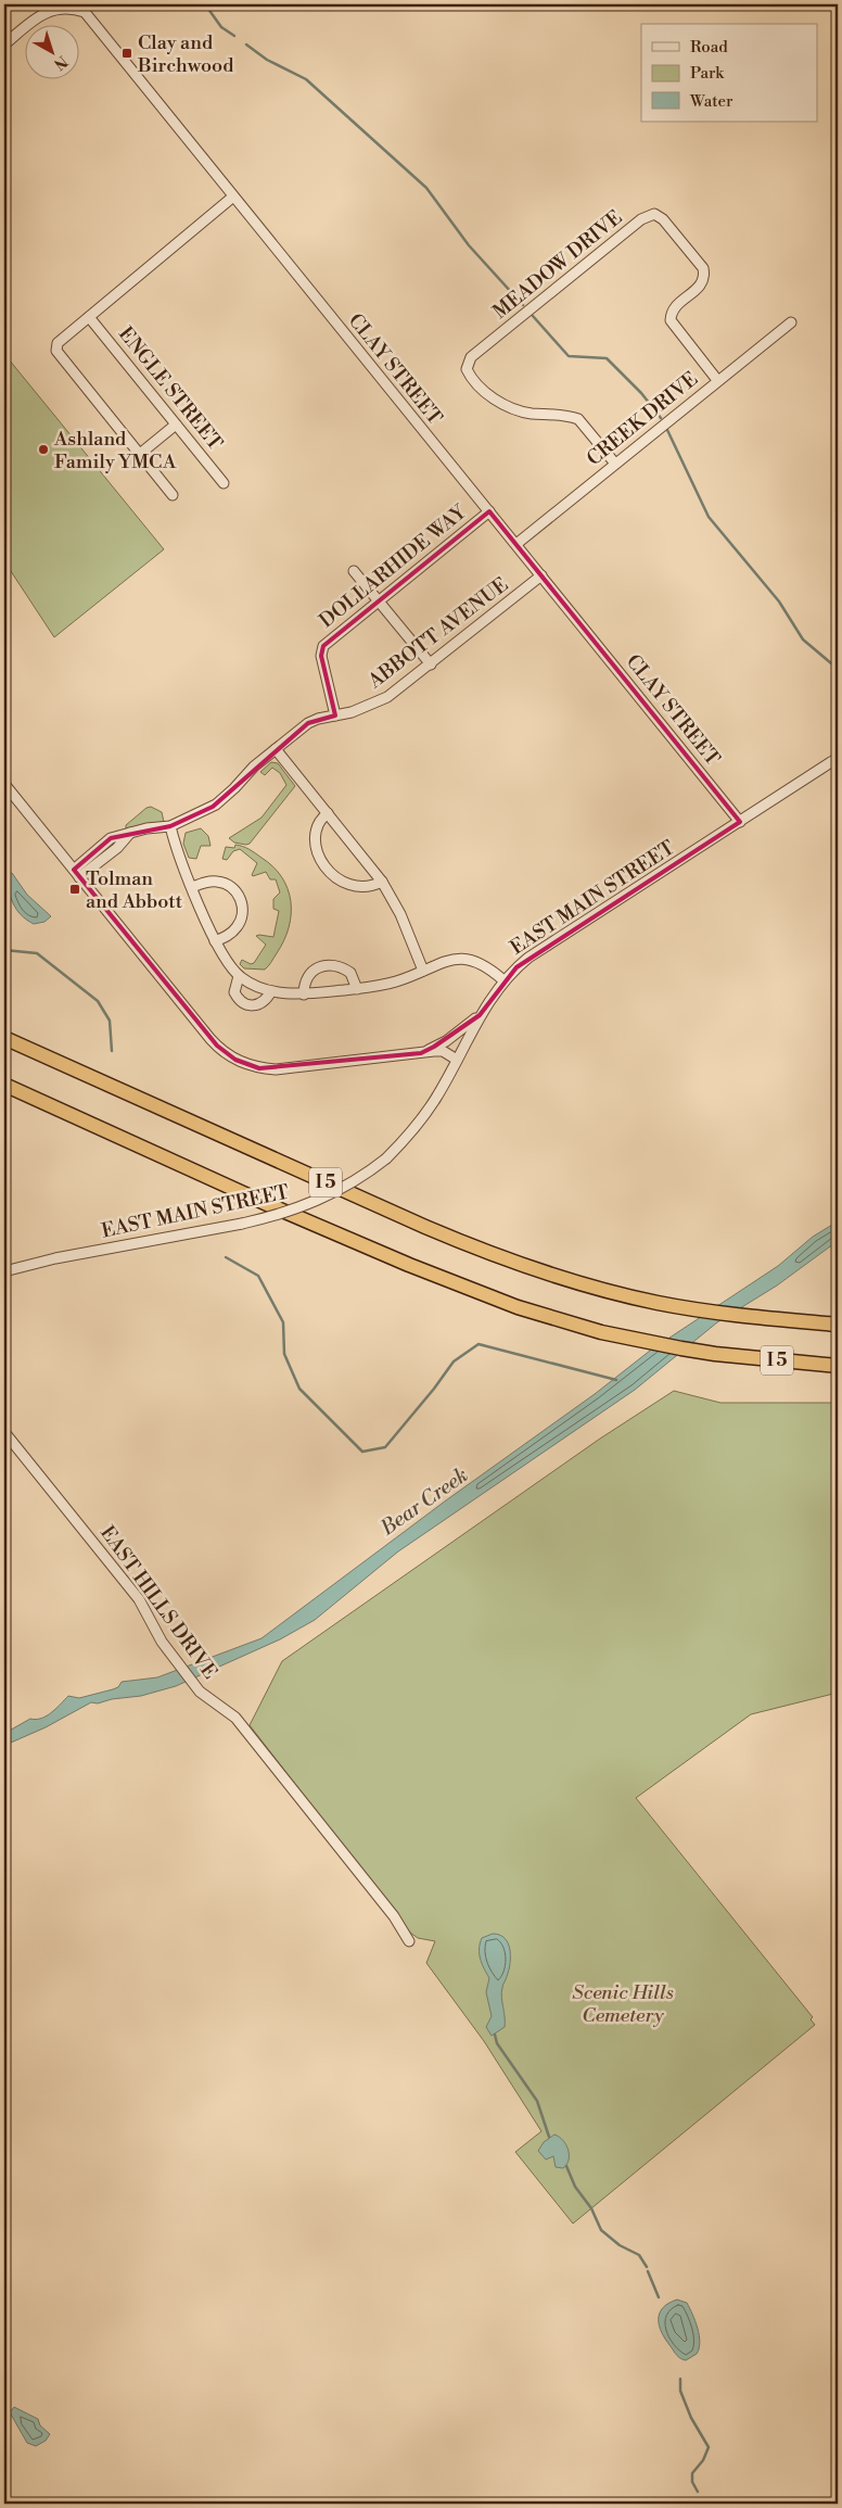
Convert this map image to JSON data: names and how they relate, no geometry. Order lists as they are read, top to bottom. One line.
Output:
{"streets":{"highway":["I 5"],"street":["MEADOW DRIVE","CLAY STREET","ENGLE STREET","CREEK DRIVE","DOLLARHIDE WAY","ABBOTT AVENUE","EAST MAIN STREET","EAST HILLS DRIVE"]},"crossings":[["MEADOW DRIVE","CREEK DRIVE"],["CLAY STREET","CREEK DRIVE"],["CLAY STREET","DOLLARHIDE WAY"],["CLAY STREET","ABBOTT AVENUE"],["CLAY STREET","EAST MAIN STREET"],["DOLLARHIDE WAY","ABBOTT AVENUE"]],"water":["Bear Creek"],"parks":["Scenic Hills Cemetery"],"places":{"transit":["Clay and Birchwood","Tolman and Abbott"],"other":["Ashland Family YMCA"]},"legend":["Road","Park","Water"],"north":"bottom right"}
